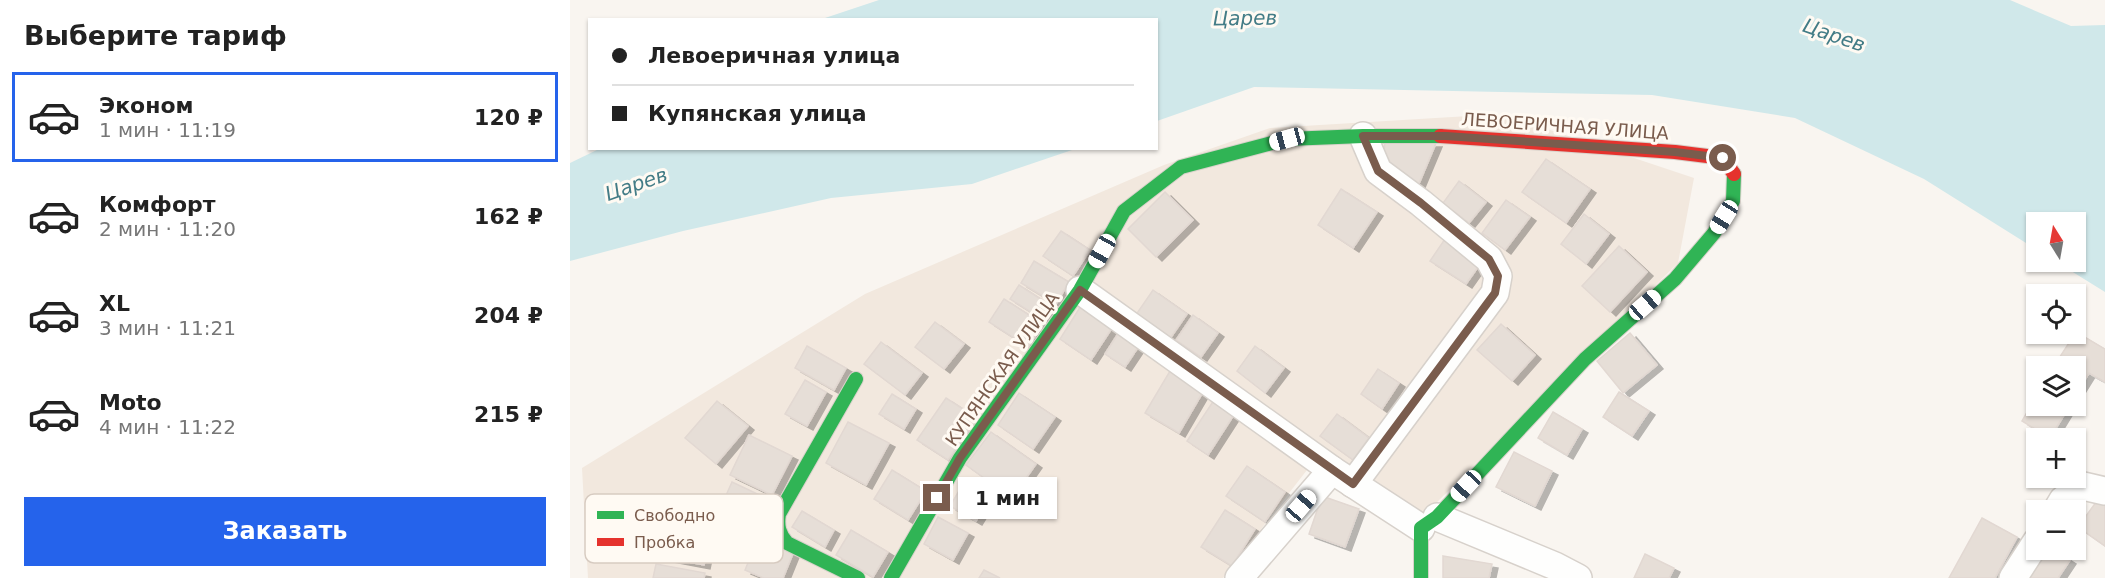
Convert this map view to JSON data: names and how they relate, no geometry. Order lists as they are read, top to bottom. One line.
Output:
{"streets":{"street":["ЛЕВОЕРИЧНАЯ УЛИЦА","КУПЯНСКАЯ УЛИЦА"]},"crossings":[["ЛЕВОЕРИЧНАЯ УЛИЦА","КУПЯНСКАЯ УЛИЦА"]],"water":["Царев"],"legend":["Свободно","Пробка"],"north":"top","page":{"heading":"Выберите тариф","banner":["Левоеричная улица","Купянская улица"],"list":[{"name":"Эконом","note":"1 мин · 11:19","value":"120 ₽"},{"name":"Комфорт","note":"2 мин · 11:20","value":"162 ₽"},{"name":"XL","note":"3 мин · 11:21","value":"204 ₽"},{"name":"Moto","note":"4 мин · 11:22","value":"215 ₽"}],"map_buttons":["+","−"],"bubble":"1 мин","buttons":"Заказать"}}
